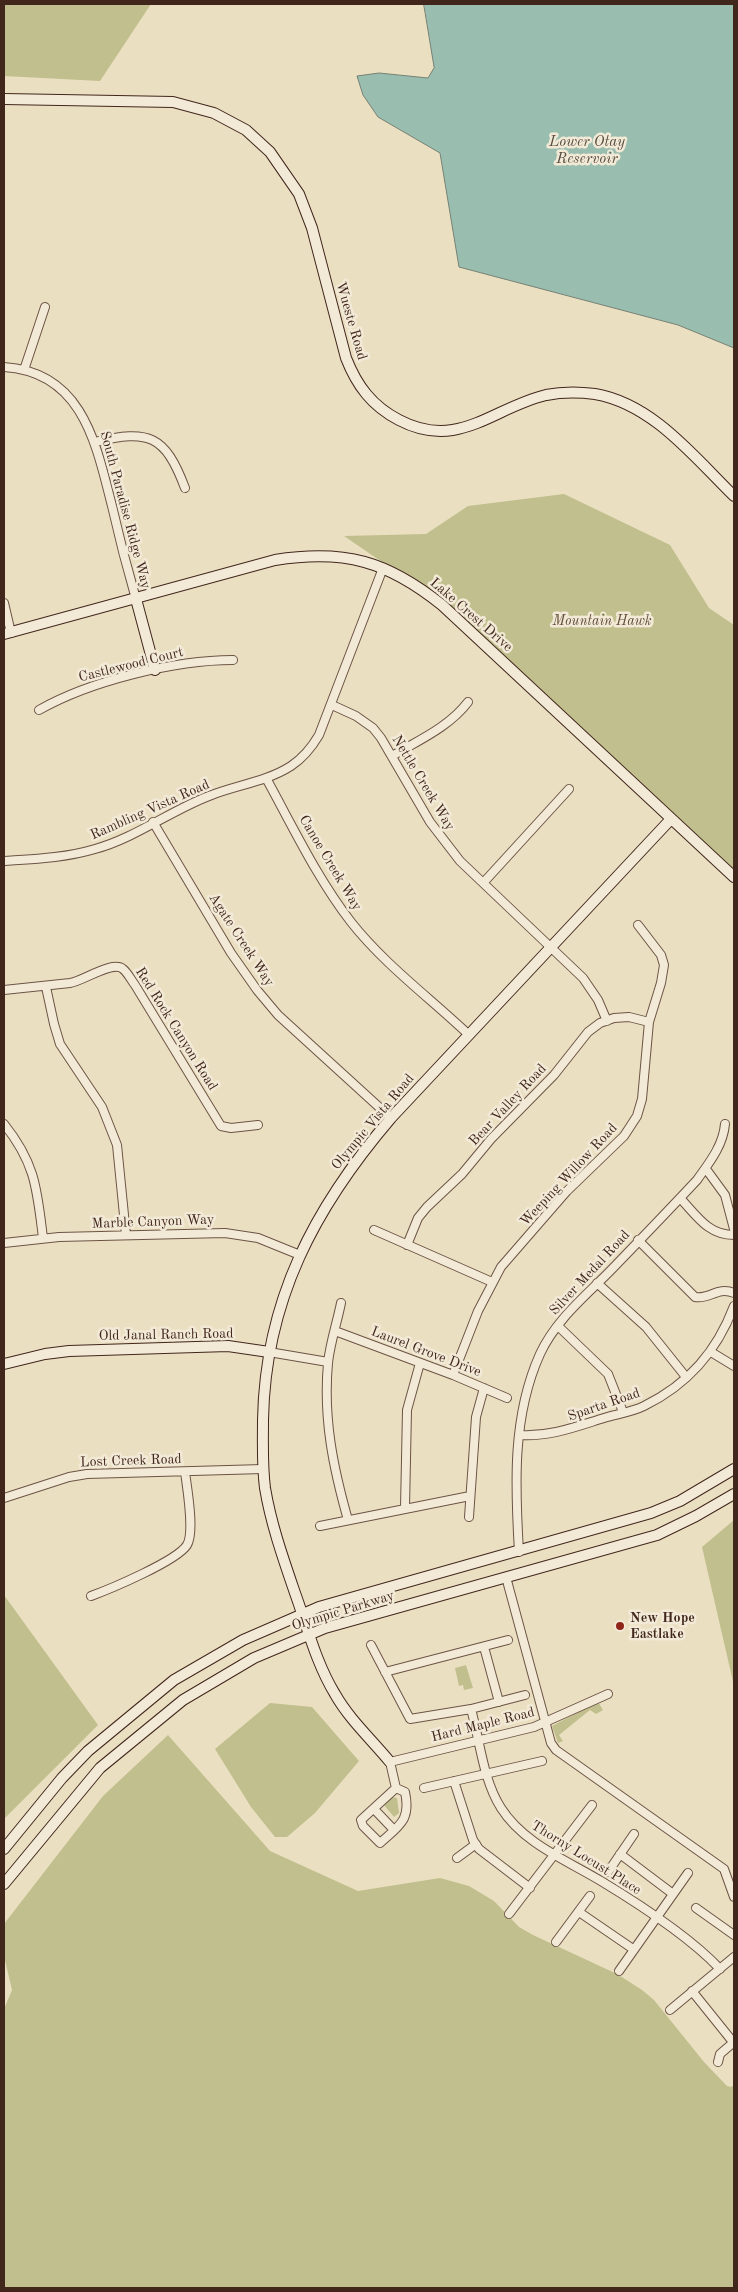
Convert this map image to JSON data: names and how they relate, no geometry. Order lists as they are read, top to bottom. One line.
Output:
{"streets":{"main road":["Wueste Road","Lake Crest Drive","Olympic Vista Road","Old Janal Ranch Road","Olympic Parkway"],"street":["South Paradise Ridge Way","Castlewood Court","Nettle Creek Way","Rambling Vista Road","Canoe Creek Way","Agate Creek Way","Red Rock Canyon Road","Bear Valley Road","Weeping Willow Road","Marble Canyon Way","Silver Medal Road","Laurel Grove Drive","Sparta Road","Lost Creek Road","Hard Maple Road","Thorny Locust Place"]},"crossings":[["South Paradise Ridge Way","Lake Crest Drive"],["Lake Crest Drive","Rambling Vista Road"],["Lake Crest Drive","Olympic Vista Road"],["Nettle Creek Way","Rambling Vista Road"],["Nettle Creek Way","Bear Valley Road"],["Nettle Creek Way","Olympic Vista Road"],["Rambling Vista Road","Canoe Creek Way"],["Rambling Vista Road","Agate Creek Way"],["Canoe Creek Way","Olympic Vista Road"],["Agate Creek Way","Olympic Vista Road"],["Bear Valley Road","Weeping Willow Road"],["Olympic Vista Road","Marble Canyon Way"],["Olympic Vista Road","Old Janal Ranch Road"],["Olympic Vista Road","Lost Creek Road"],["Olympic Vista Road","Olympic Parkway"],["Olympic Vista Road","Hard Maple Road"],["Weeping Willow Road","Laurel Grove Drive"],["Silver Medal Road","Sparta Road"],["Silver Medal Road","Olympic Parkway"],["Hard Maple Road","Thorny Locust Place"]],"water":["Lower Otay Reservoir"],"parks":["Mountain Hawk"],"places":["New Hope Eastlake"]}
